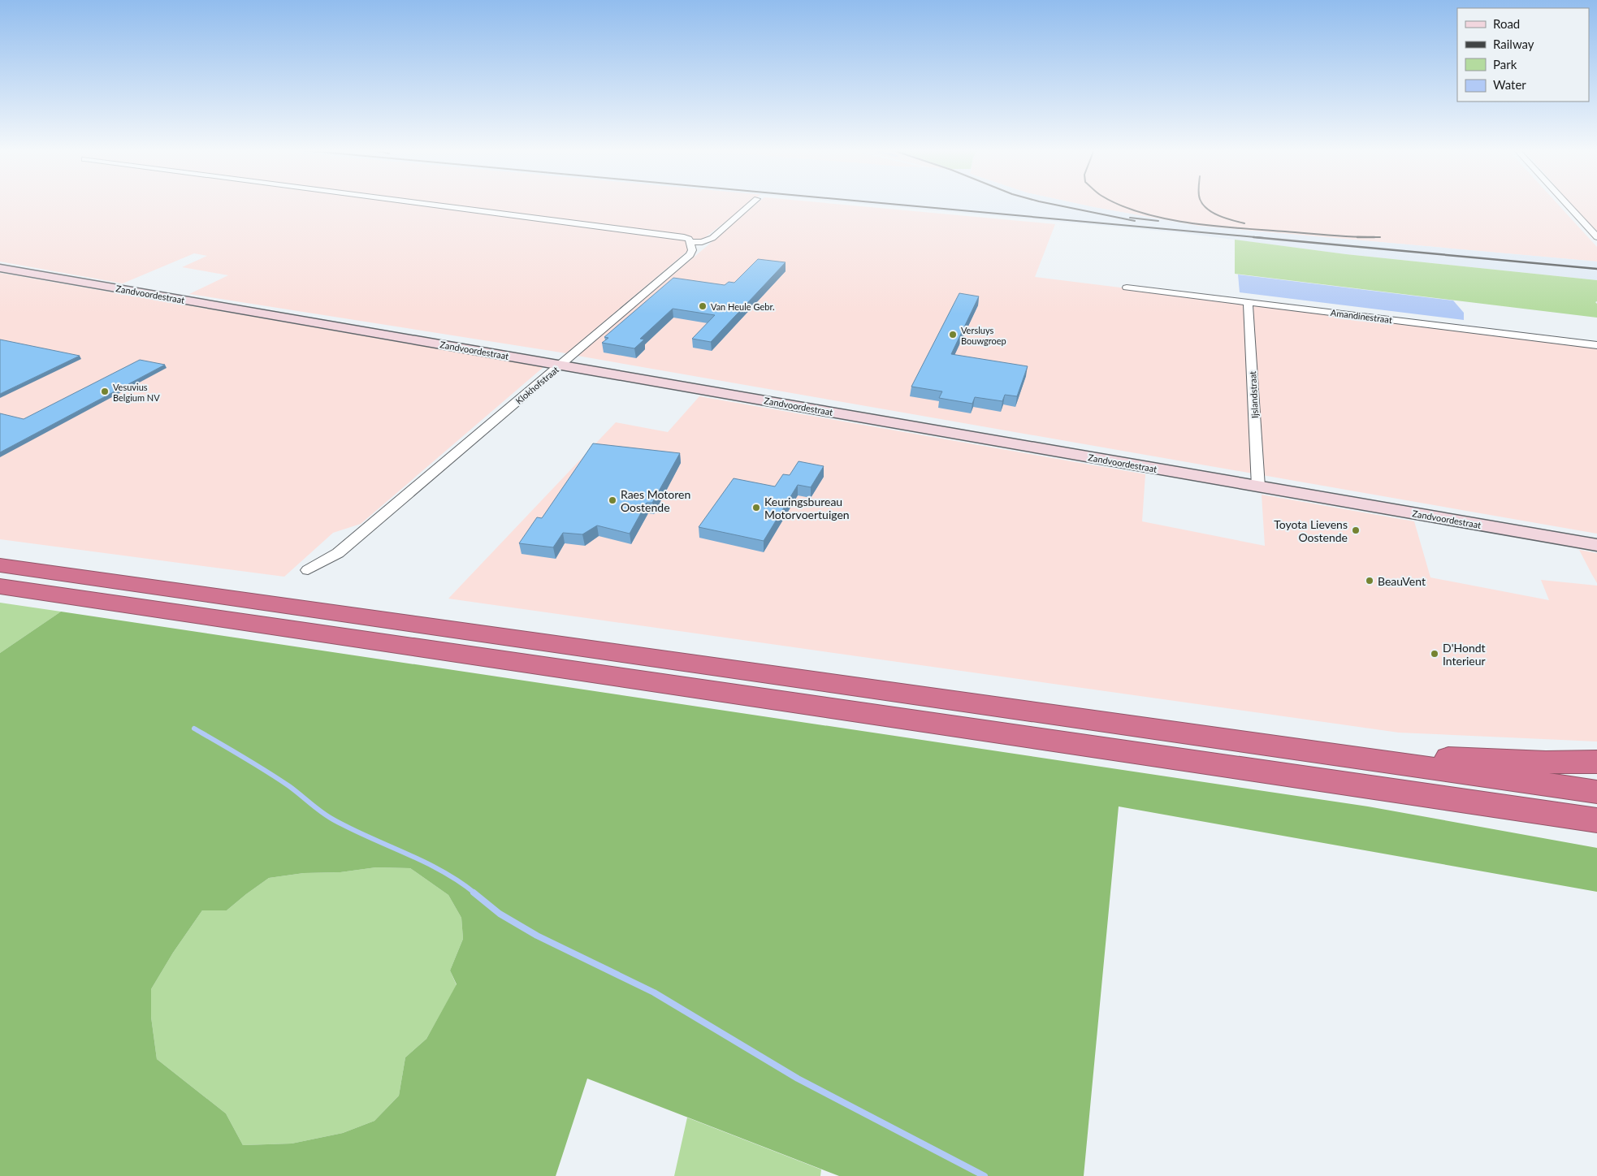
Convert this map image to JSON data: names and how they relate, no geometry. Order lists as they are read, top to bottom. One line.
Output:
{"streets":{"main road":["Zandvoordestraat"],"street":["Amandinestraat","Klokhofstraat","Ijslandstraat"]},"crossings":[["Zandvoordestraat","Klokhofstraat"],["Zandvoordestraat","Ijslandstraat"],["Amandinestraat","Ijslandstraat"]],"places":["Van Heule Gebr.","Versluys Bouwgroep","Vesuvius Belgium NV","Raes Motoren Oostende","Keuringsbureau Motorvoertuigen","Toyota Lievens Oostende","BeauVent","D'Hondt Interieur"],"legend":["Road","Railway","Park","Water"]}
